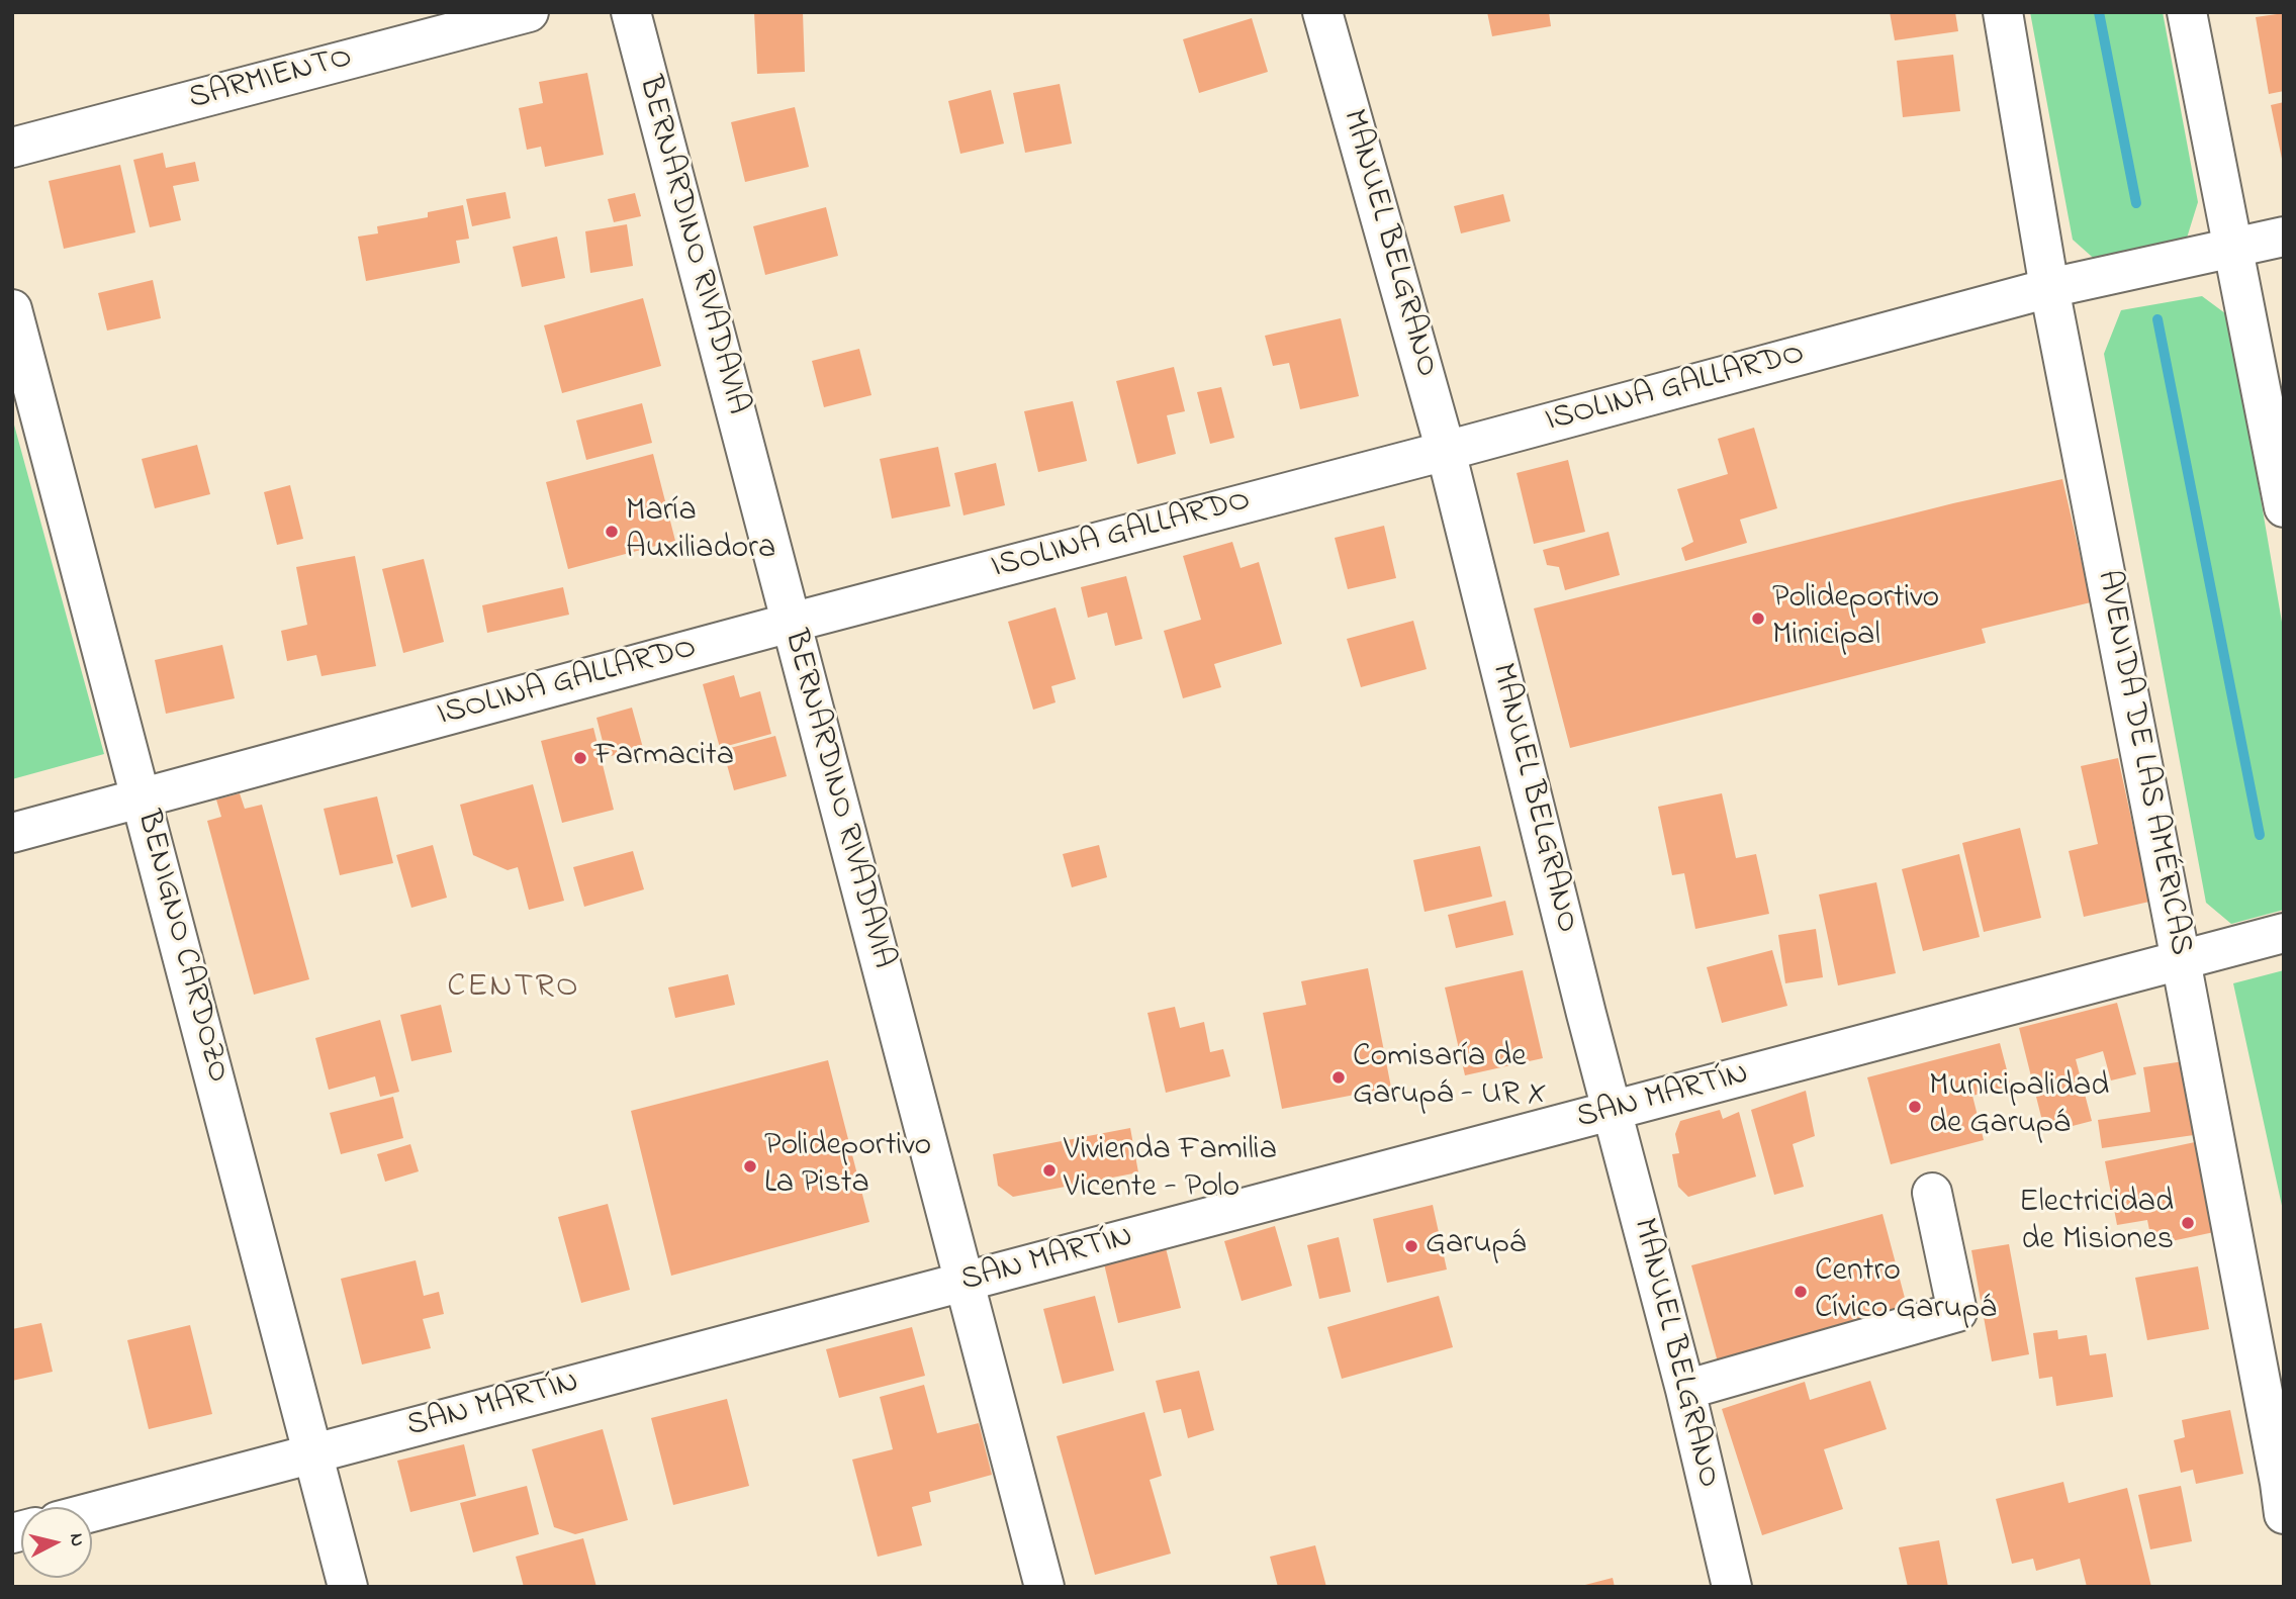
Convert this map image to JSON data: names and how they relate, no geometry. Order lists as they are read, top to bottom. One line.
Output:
{"streets":{"street":["SARMIENTO","MANUEL BELGRANO","BERNARDINO RIVADAVIA","ISOLINA GALLARDO","AVENIDA DE LAS AMÉRICAS","BENIGNO CARDOZO","SAN MARTÍN"]},"crossings":[["MANUEL BELGRANO","ISOLINA GALLARDO"],["MANUEL BELGRANO","SAN MARTÍN"],["BERNARDINO RIVADAVIA","ISOLINA GALLARDO"],["BERNARDINO RIVADAVIA","SAN MARTÍN"],["ISOLINA GALLARDO","AVENIDA DE LAS AMÉRICAS"],["ISOLINA GALLARDO","BENIGNO CARDOZO"],["AVENIDA DE LAS AMÉRICAS","SAN MARTÍN"],["BENIGNO CARDOZO","SAN MARTÍN"]],"districts":["CENTRO"],"places":["María Auxiliadora","Polideportivo Minicipal","Farmacita","Comisaría de Garupá - UR X","Municipalidad de Garupá","Polideportivo La Pista","Vivienda Familia Vicente - Polo","Electricidad de Misiones","Garupá","Centro Cívico Garupá"],"north":"right"}
